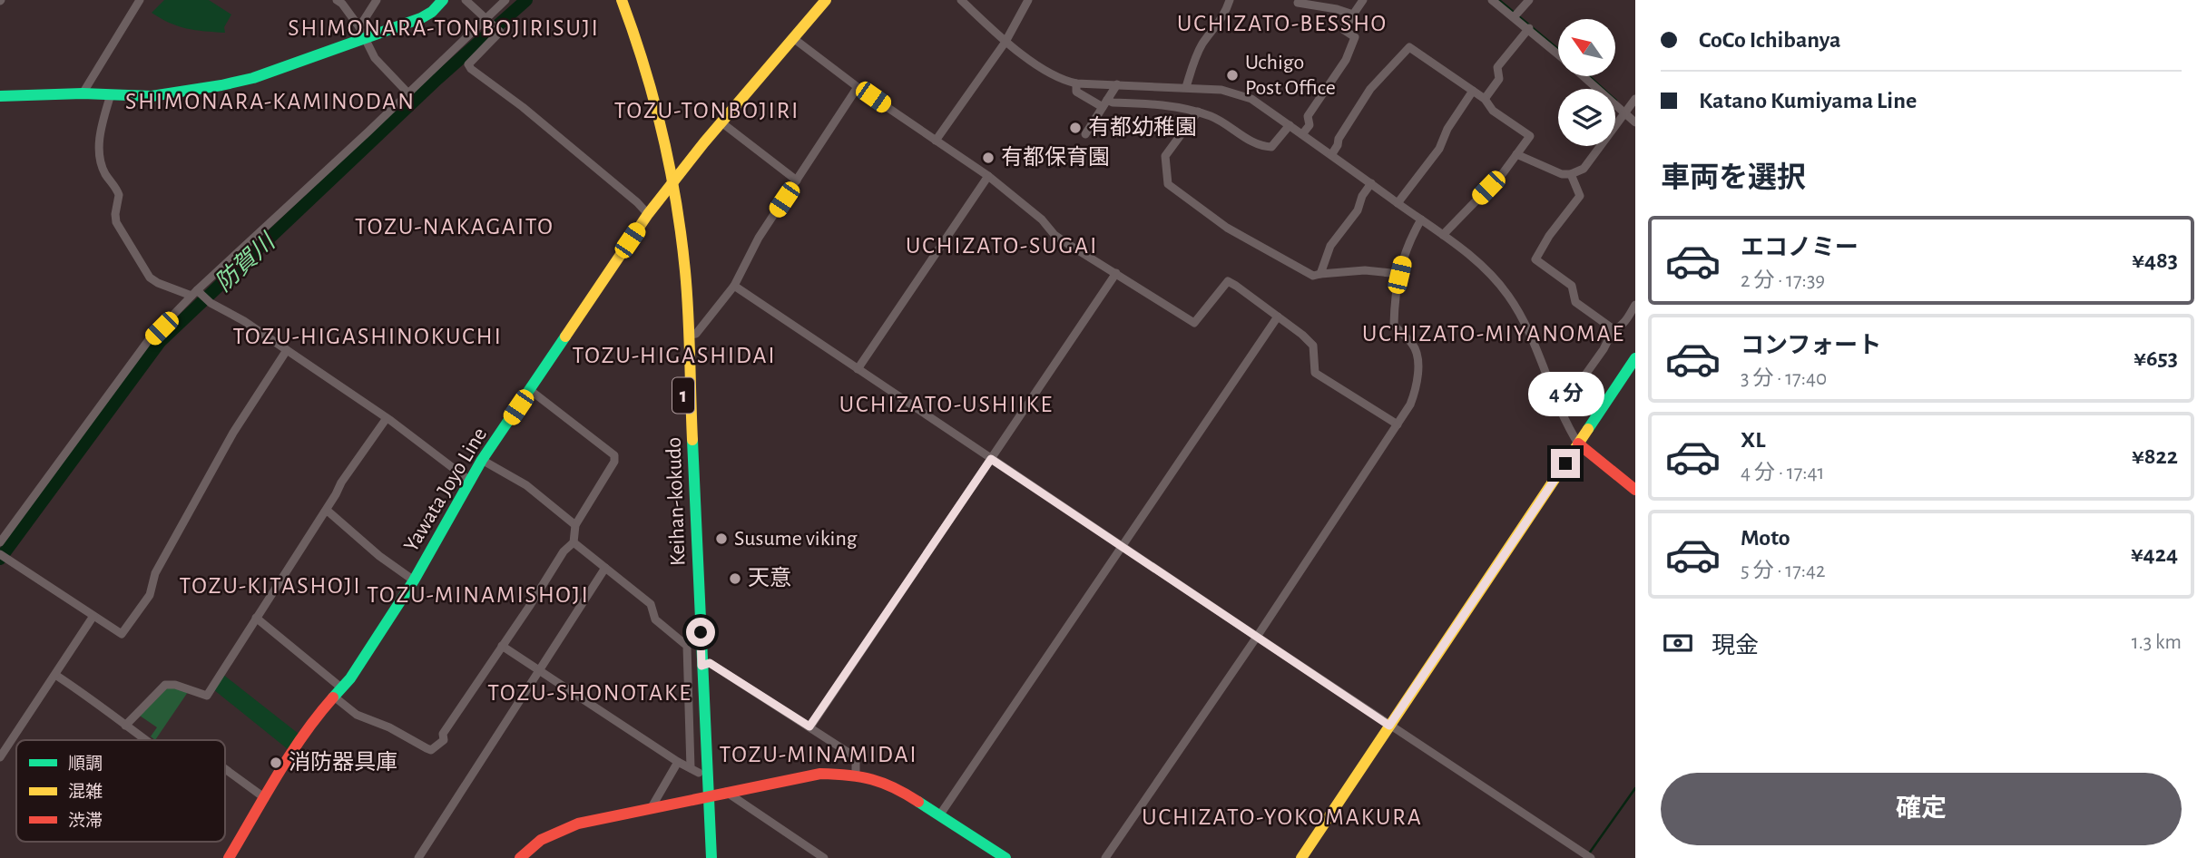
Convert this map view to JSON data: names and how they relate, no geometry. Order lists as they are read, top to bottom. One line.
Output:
{"streets":{"main road":["1","Yawata Joyo Line","Keihan-kokudo"]},"crossings":[["Yawata Joyo Line","Keihan-kokudo"]],"districts":["UCHIZATO-BESSHO","SHIMONARA-TONBOJIRISUJI","SHIMONARA-KAMINODAN","TOZU-TONBOJIRI","TOZU-NAKAGAITO","UCHIZATO-SUGAI","UCHIZATO-MIYANOMAE","TOZU-HIGASHINOKUCHI","TOZU-HIGASHIDAI","UCHIZATO-USHIIKE","TOZU-KITASHOJI","TOZU-MINAMISHOJI","TOZU-SHONOTAKE","TOZU-MINAMIDAI","UCHIZATO-YOKOMAKURA"],"water":["防賀川"],"places":["Uchigo Post Office","有都幼稚園","有都保育園","Susume viking","天意","消防器具庫"],"legend":["順調","混雑","渋滞"],"north":"top left","page":{"banner":["CoCo Ichibanya","Katano Kumiyama Line"],"heading":"車両を選択","list":[{"name":"エコノミー","note":"2 分 · 17:39","value":"¥483"},{"name":"コンフォート","note":"3 分 · 17:40","value":"¥653"},{"name":"XL","note":"4 分 · 17:41","value":"¥822"},{"name":"Moto","note":"5 分 · 17:42","value":"¥424"}],"bubble":"4 分","pay":["現金","1.3 km"],"buttons":"確定"}}
